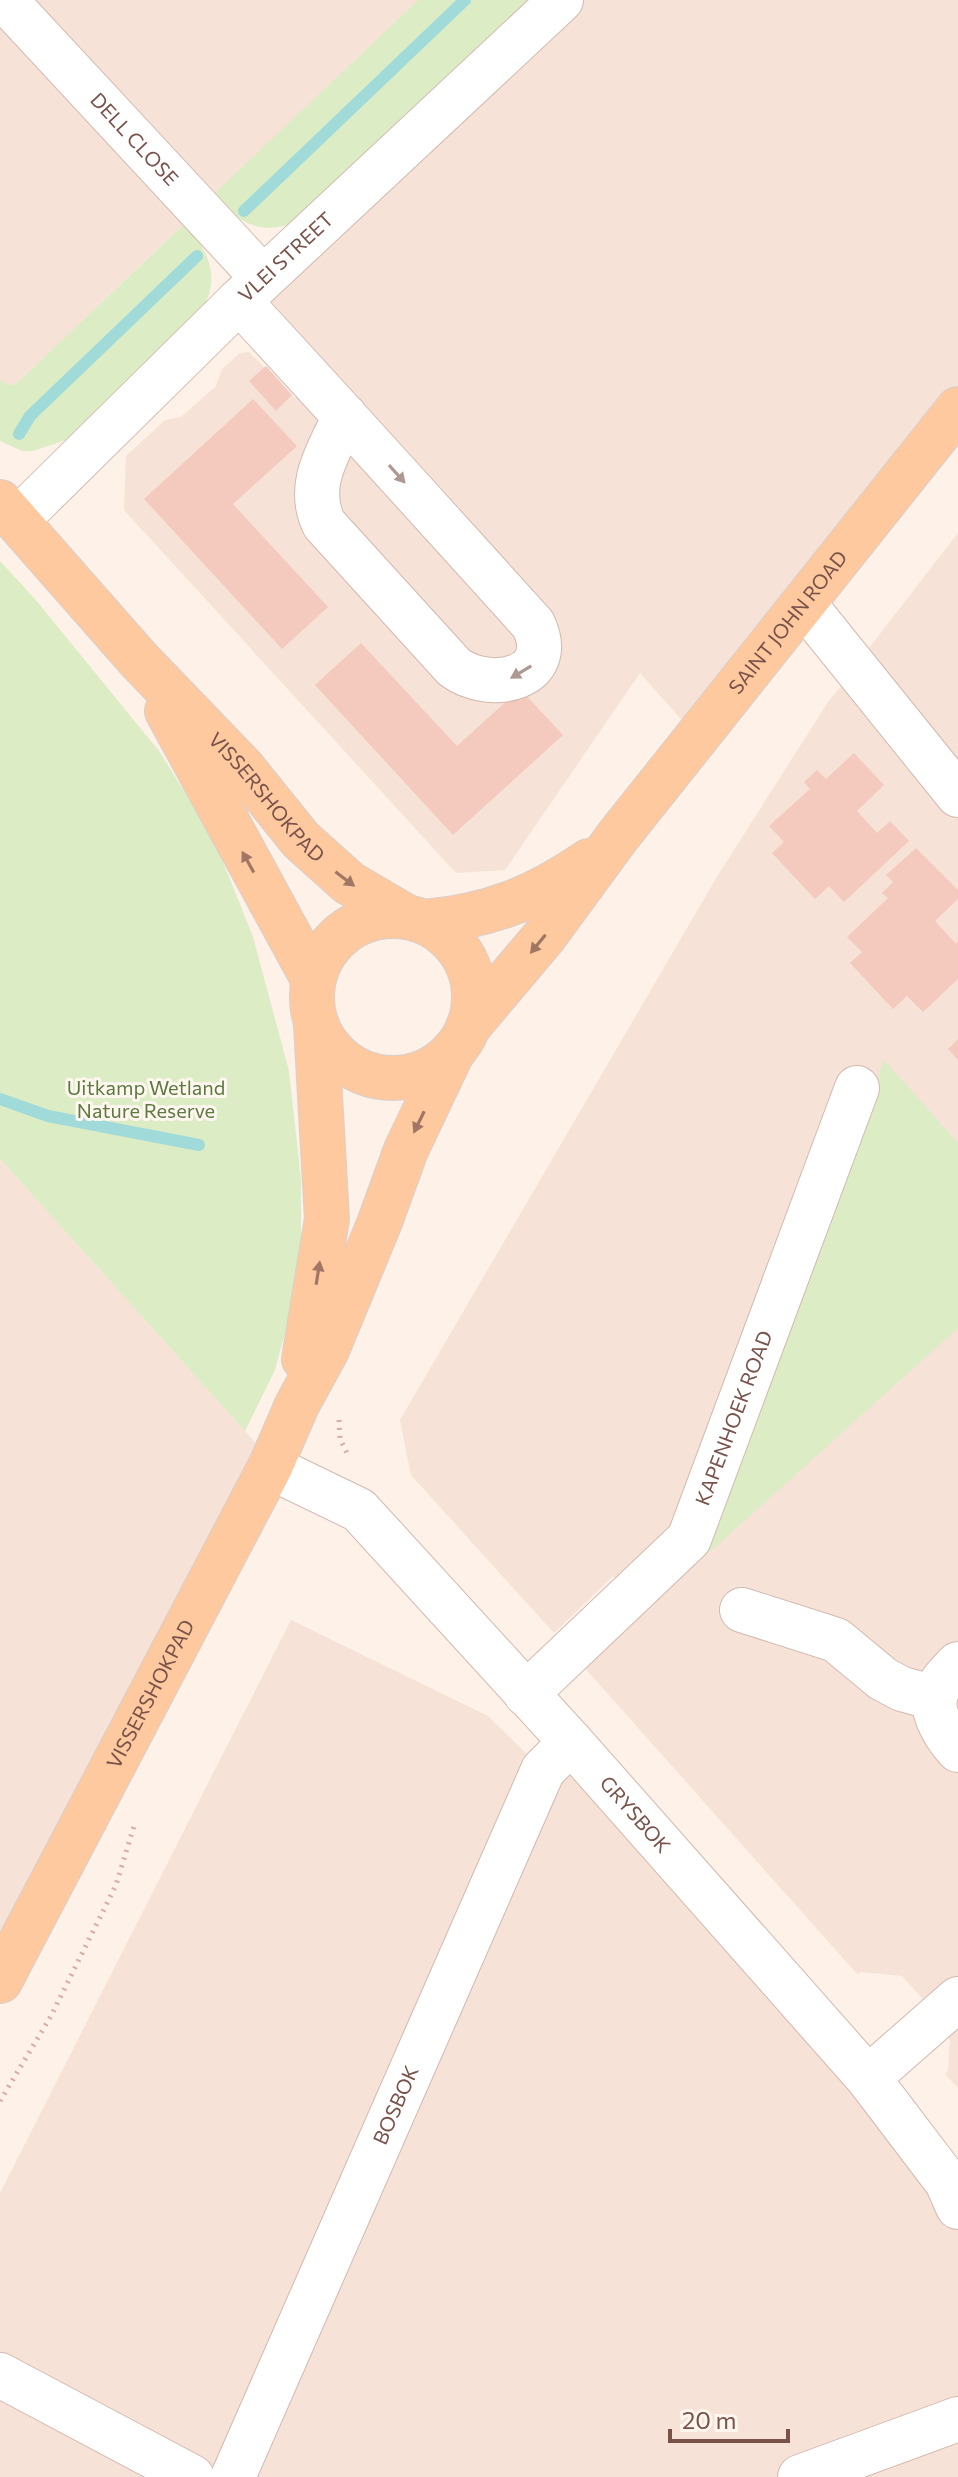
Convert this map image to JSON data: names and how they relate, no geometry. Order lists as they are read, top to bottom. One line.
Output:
{"streets":{"main road":["SAINT JOHN ROAD","VISSERSHOKPAD"],"street":["DELL CLOSE","VLEI STREET","KAPENHOEK ROAD","GRYSBOK","BOSBOK"]},"crossings":[["DELL CLOSE","VLEI STREET"],["VLEI STREET","VISSERSHOKPAD"],["SAINT JOHN ROAD","VISSERSHOKPAD"],["VISSERSHOKPAD","GRYSBOK"],["KAPENHOEK ROAD","GRYSBOK"],["GRYSBOK","BOSBOK"]],"parks":["Uitkamp Wetland Nature Reserve"],"scale_bar":"20 m"}
